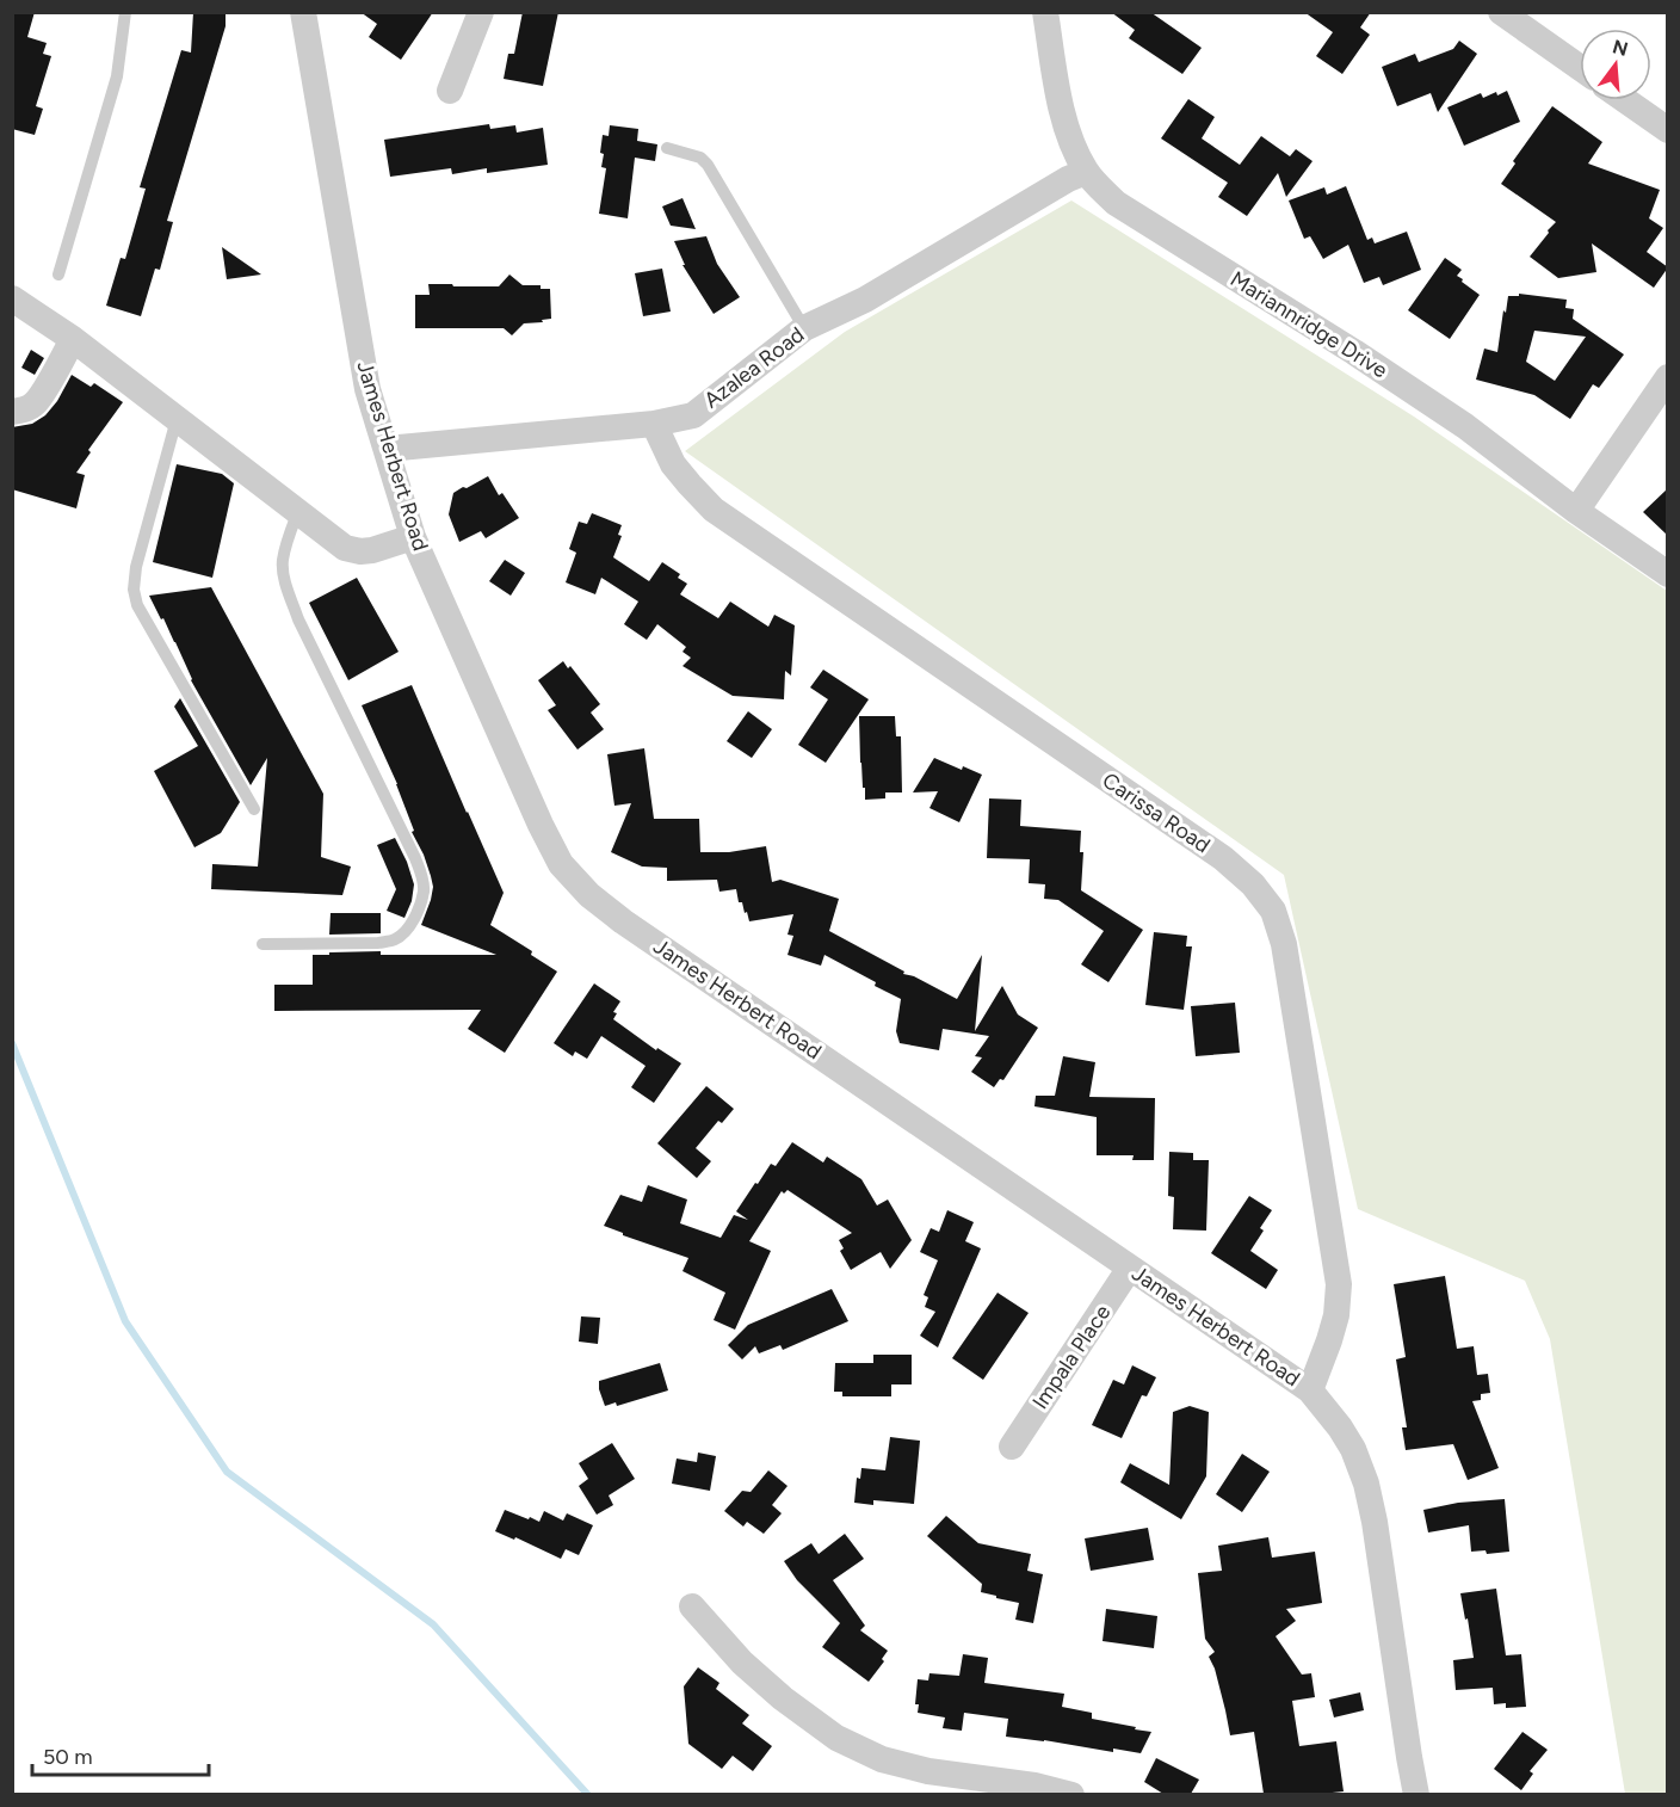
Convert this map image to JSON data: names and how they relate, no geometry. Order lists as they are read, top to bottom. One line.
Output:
{"streets":{"street":["Mariannridge Drive","Azalea Road","James Herbert Road","Carissa Road","Impala Place"]},"crossings":[["Mariannridge Drive","Azalea Road"],["Azalea Road","James Herbert Road"],["Azalea Road","Carissa Road"],["James Herbert Road","Carissa Road"],["James Herbert Road","Impala Place"]],"scale_bar":"50 m","north":"top"}
